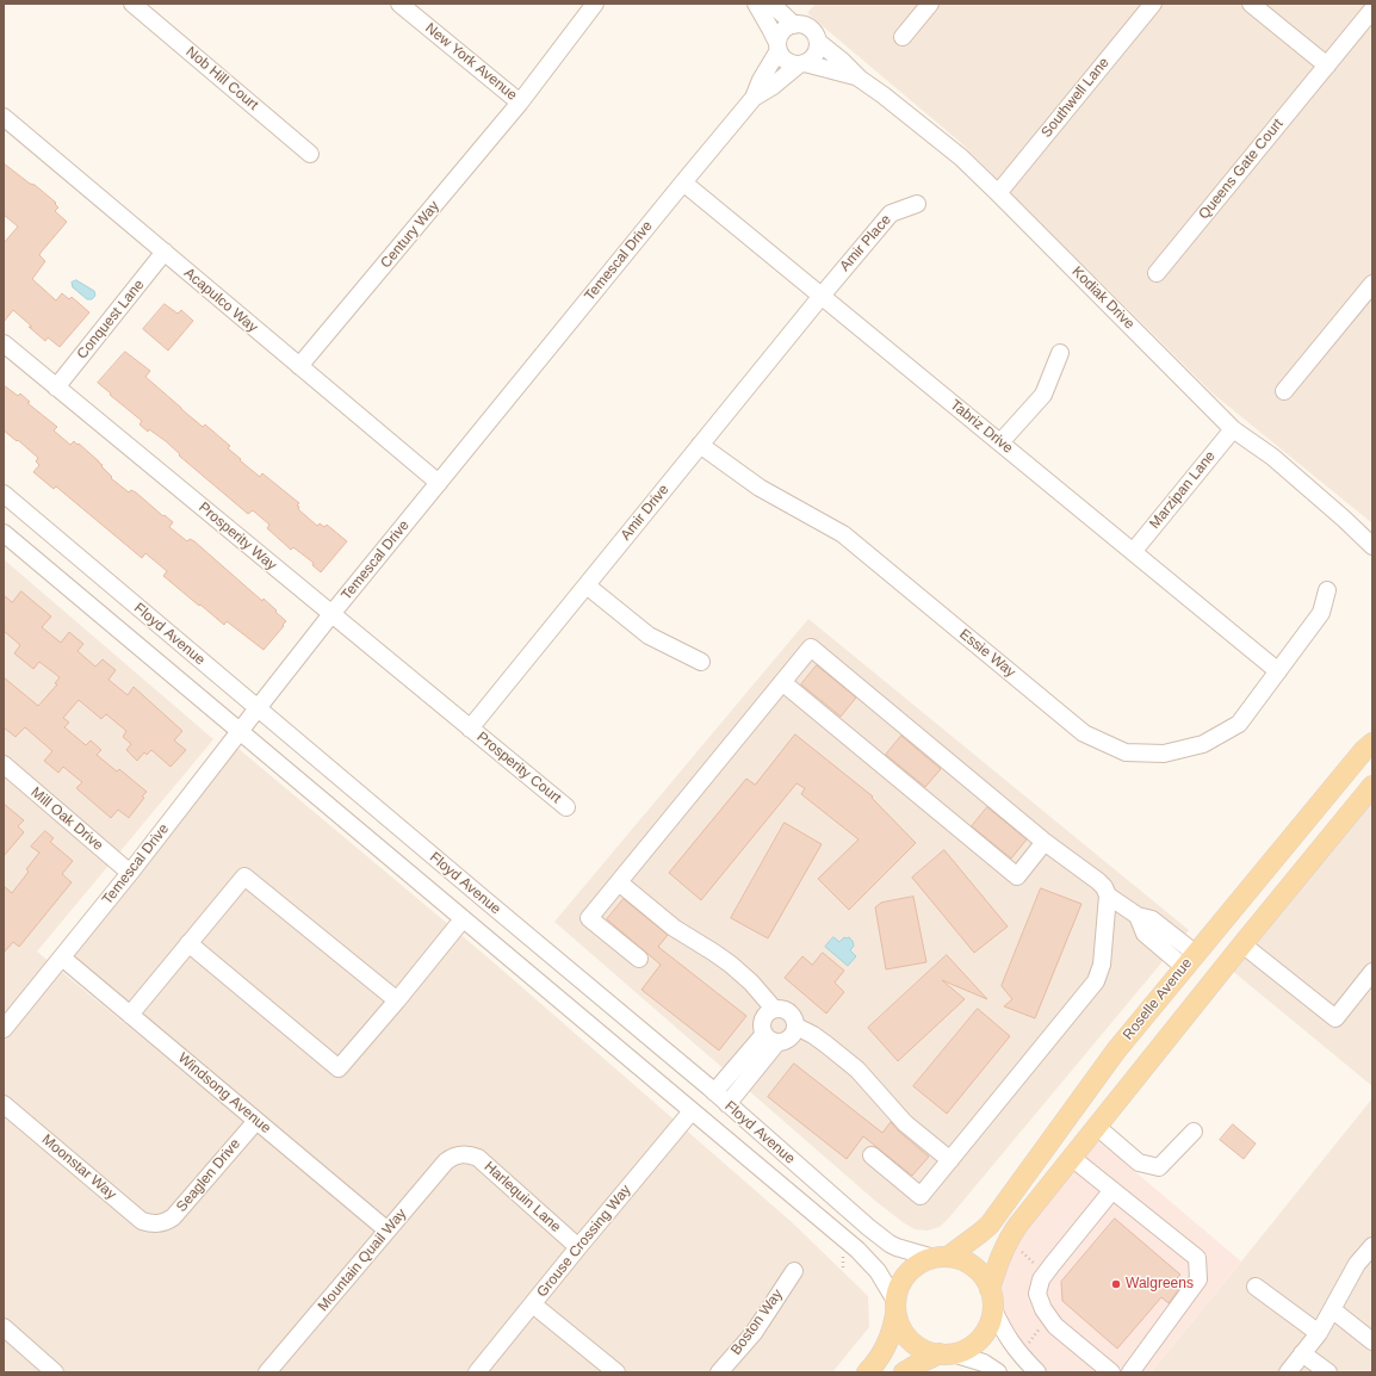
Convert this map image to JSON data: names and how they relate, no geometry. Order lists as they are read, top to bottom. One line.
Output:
{"streets":{"main road":["Roselle Avenue"],"street":["New York Avenue","Nob Hill Court","Southwell Lane","Queens Gate Court","Century Way","Amir Place","Temescal Drive","Kodiak Drive","Acapulco Way","Conquest Lane","Tabriz Drive","Marzipan Lane","Amir Drive","Prosperity Way","Floyd Avenue","Essie Way","Prosperity Court","Mill Oak Drive","Windsong Avenue","Moonstar Way","Seaglen Drive","Harlequin Lane","Grouse Crossing Way","Mountain Quail Way","Boston Way"]},"crossings":[["New York Avenue","Century Way"],["Southwell Lane","Kodiak Drive"],["Century Way","Acapulco Way"],["Amir Place","Tabriz Drive"],["Amir Place","Amir Drive"],["Temescal Drive","Kodiak Drive"],["Temescal Drive","Acapulco Way"],["Temescal Drive","Tabriz Drive"],["Temescal Drive","Prosperity Way"],["Temescal Drive","Floyd Avenue"],["Temescal Drive","Mill Oak Drive"],["Temescal Drive","Windsong Avenue"],["Kodiak Drive","Marzipan Lane"],["Acapulco Way","Conquest Lane"],["Conquest Lane","Prosperity Way"],["Tabriz Drive","Marzipan Lane"],["Tabriz Drive","Amir Drive"],["Tabriz Drive","Essie Way"],["Amir Drive","Prosperity Way"],["Amir Drive","Essie Way"],["Amir Drive","Prosperity Court"],["Prosperity Way","Prosperity Court"],["Floyd Avenue","Roselle Avenue"],["Floyd Avenue","Grouse Crossing Way"],["Windsong Avenue","Seaglen Drive"],["Windsong Avenue","Mountain Quail Way"],["Moonstar Way","Seaglen Drive"],["Harlequin Lane","Grouse Crossing Way"],["Harlequin Lane","Mountain Quail Way"]],"places":["Walgreens"]}
